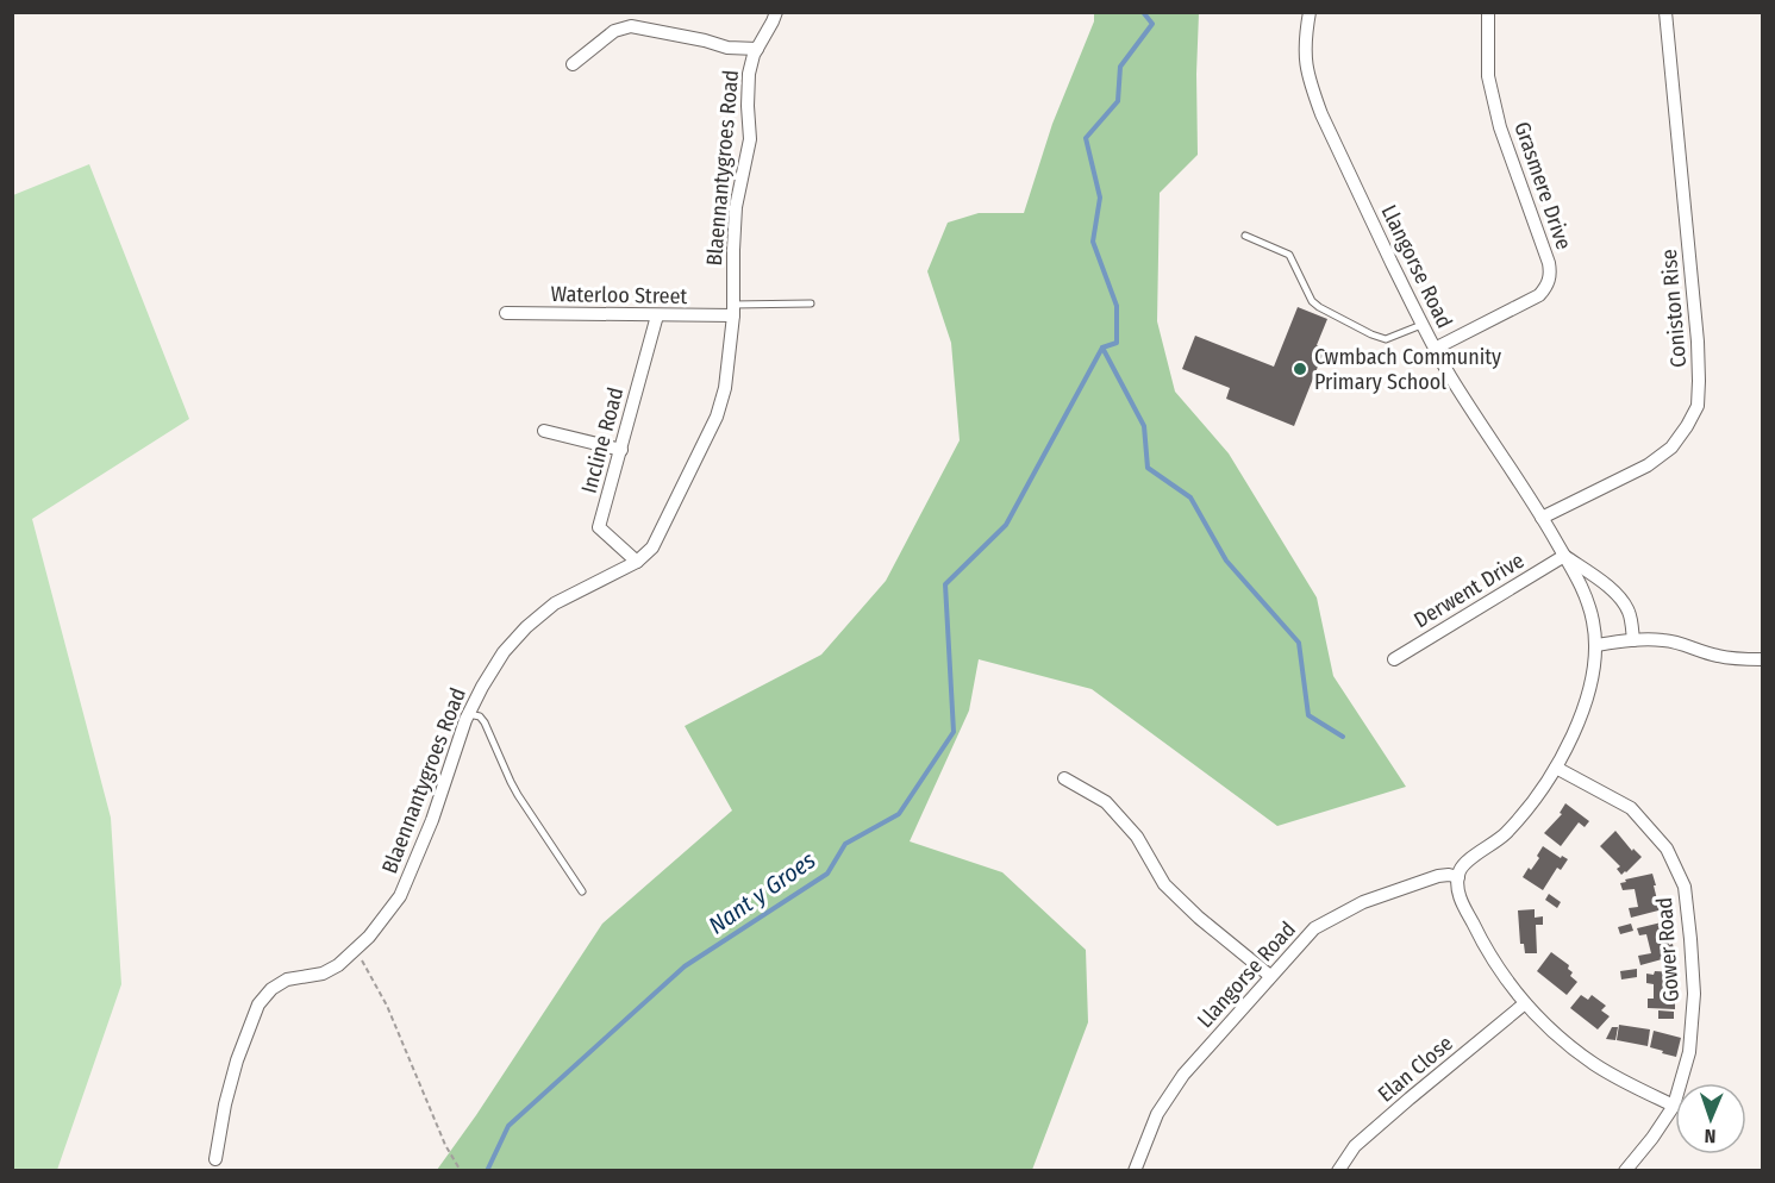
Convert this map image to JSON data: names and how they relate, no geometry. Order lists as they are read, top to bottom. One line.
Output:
{"streets":{"street":["Blaennantygroes Road","Grasmere Drive","Llangorse Road","Waterloo Street","Coniston Rise","Incline Road","Derwent Drive","Gower Road","Elan Close"]},"crossings":[["Blaennantygroes Road","Waterloo Street"],["Blaennantygroes Road","Incline Road"],["Grasmere Drive","Llangorse Road"],["Llangorse Road","Coniston Rise"],["Llangorse Road","Derwent Drive"],["Llangorse Road","Gower Road"],["Waterloo Street","Incline Road"]],"water":["Nant y Groes"],"places":["Cwmbach Community Primary School"],"north":"bottom"}
